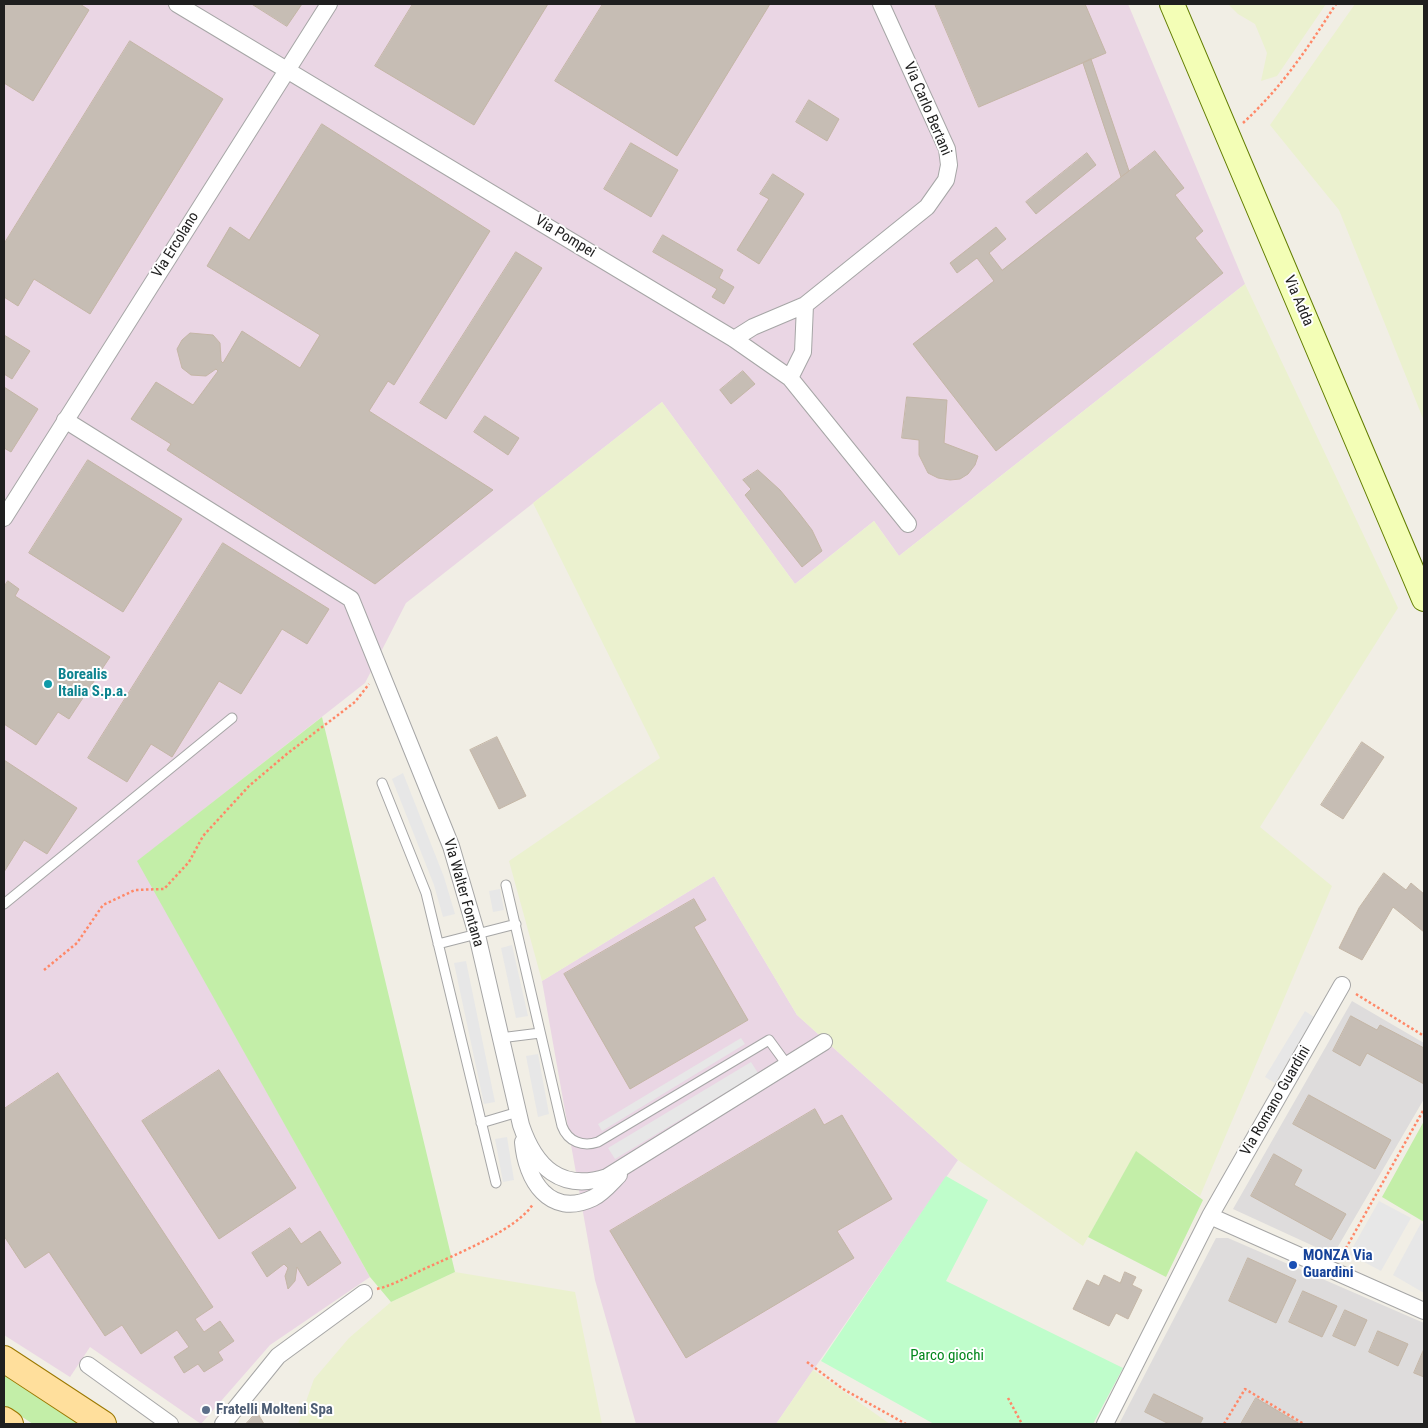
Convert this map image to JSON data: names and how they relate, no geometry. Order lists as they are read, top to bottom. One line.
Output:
{"streets":{"main road":["Via Adda"],"street":["Via Carlo Bertani","Via Pompei","Via Ercolano","Via Walter Fontana","Via Romano Guardini"]},"crossings":[["Via Carlo Bertani","Via Pompei"],["Via Pompei","Via Ercolano"]],"parks":["Parco giochi"],"places":["Borealis Italia S.p.a.","MONZA Via Guardini","Fratelli Molteni Spa"]}
